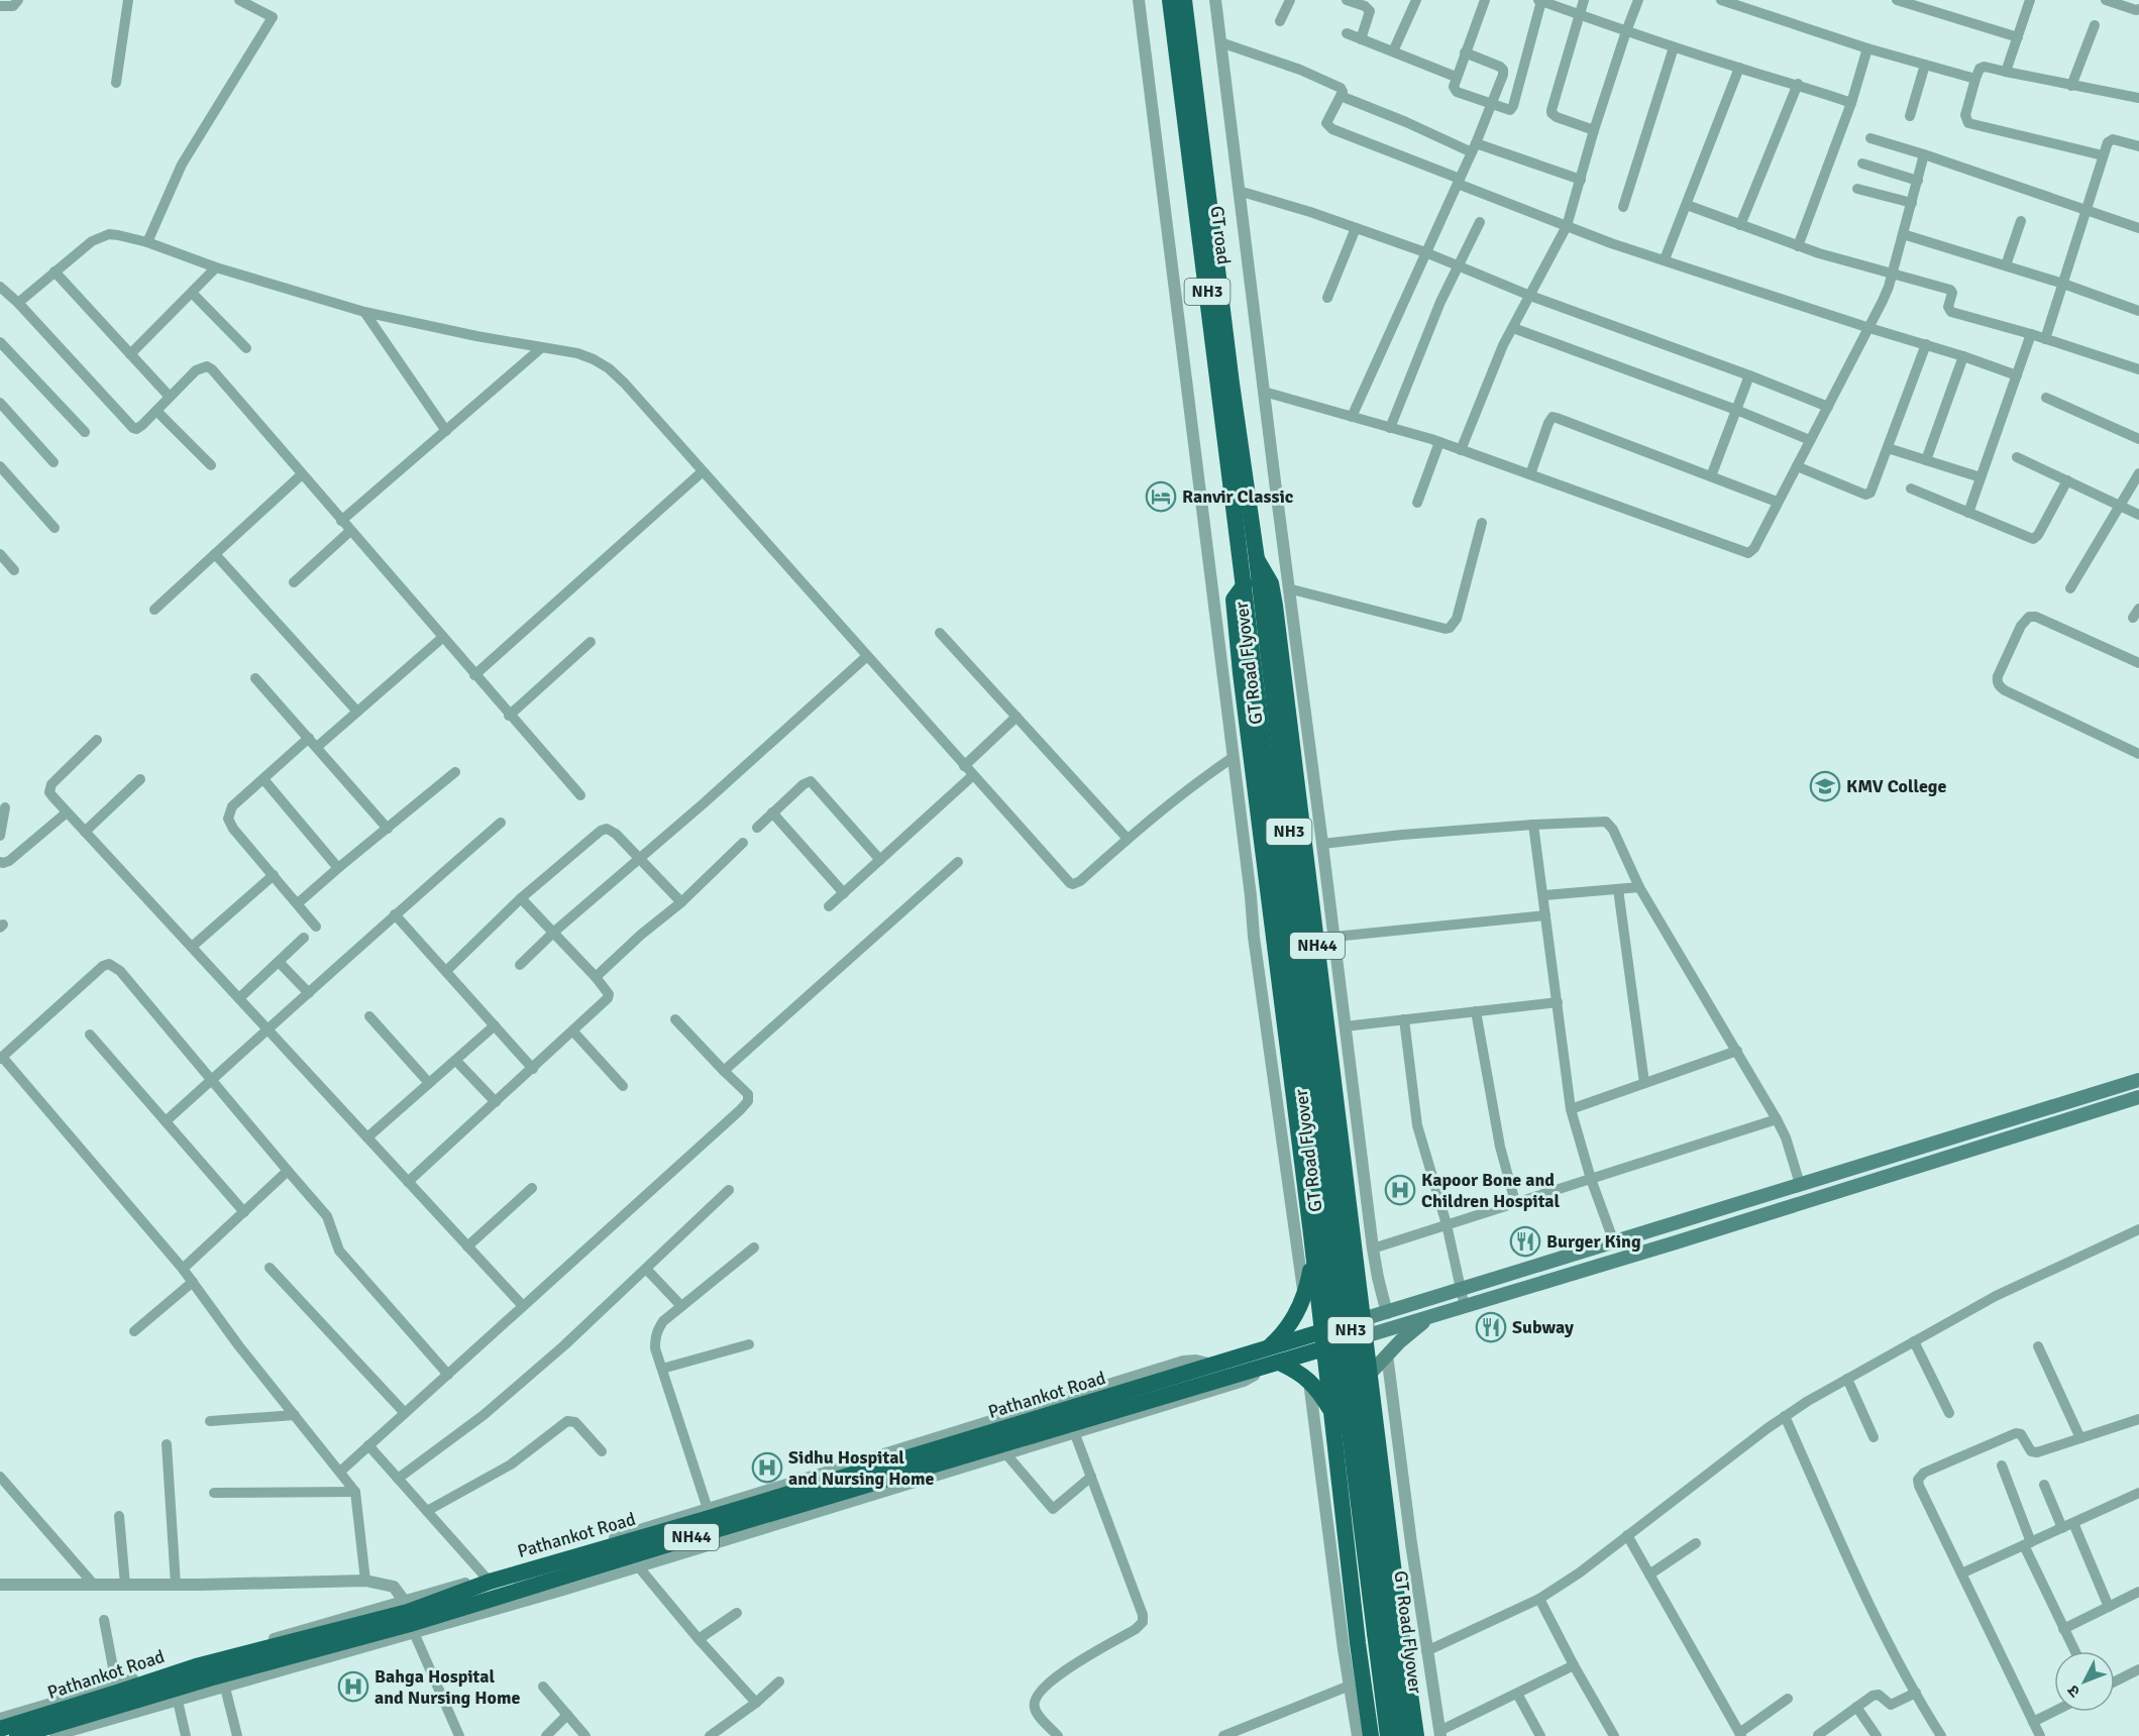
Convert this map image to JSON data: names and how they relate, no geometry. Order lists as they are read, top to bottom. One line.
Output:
{"streets":{"highway":["GT road","NH3","GT Road Flyover","NH44","Pathankot Road"]},"crossings":[["GT road","GT Road Flyover"],["GT road","NH44"],["GT Road Flyover","NH44"],["NH44","Pathankot Road"]],"places":{"hotel":["Ranvir Classic"],"school or university":["KMV College"],"hospital":["Kapoor Bone and Children Hospital","Sidhu Hospital and Nursing Home","Bahga Hospital and Nursing Home"],"restaurant":["Burger King","Subway"]},"north":"bottom left"}
